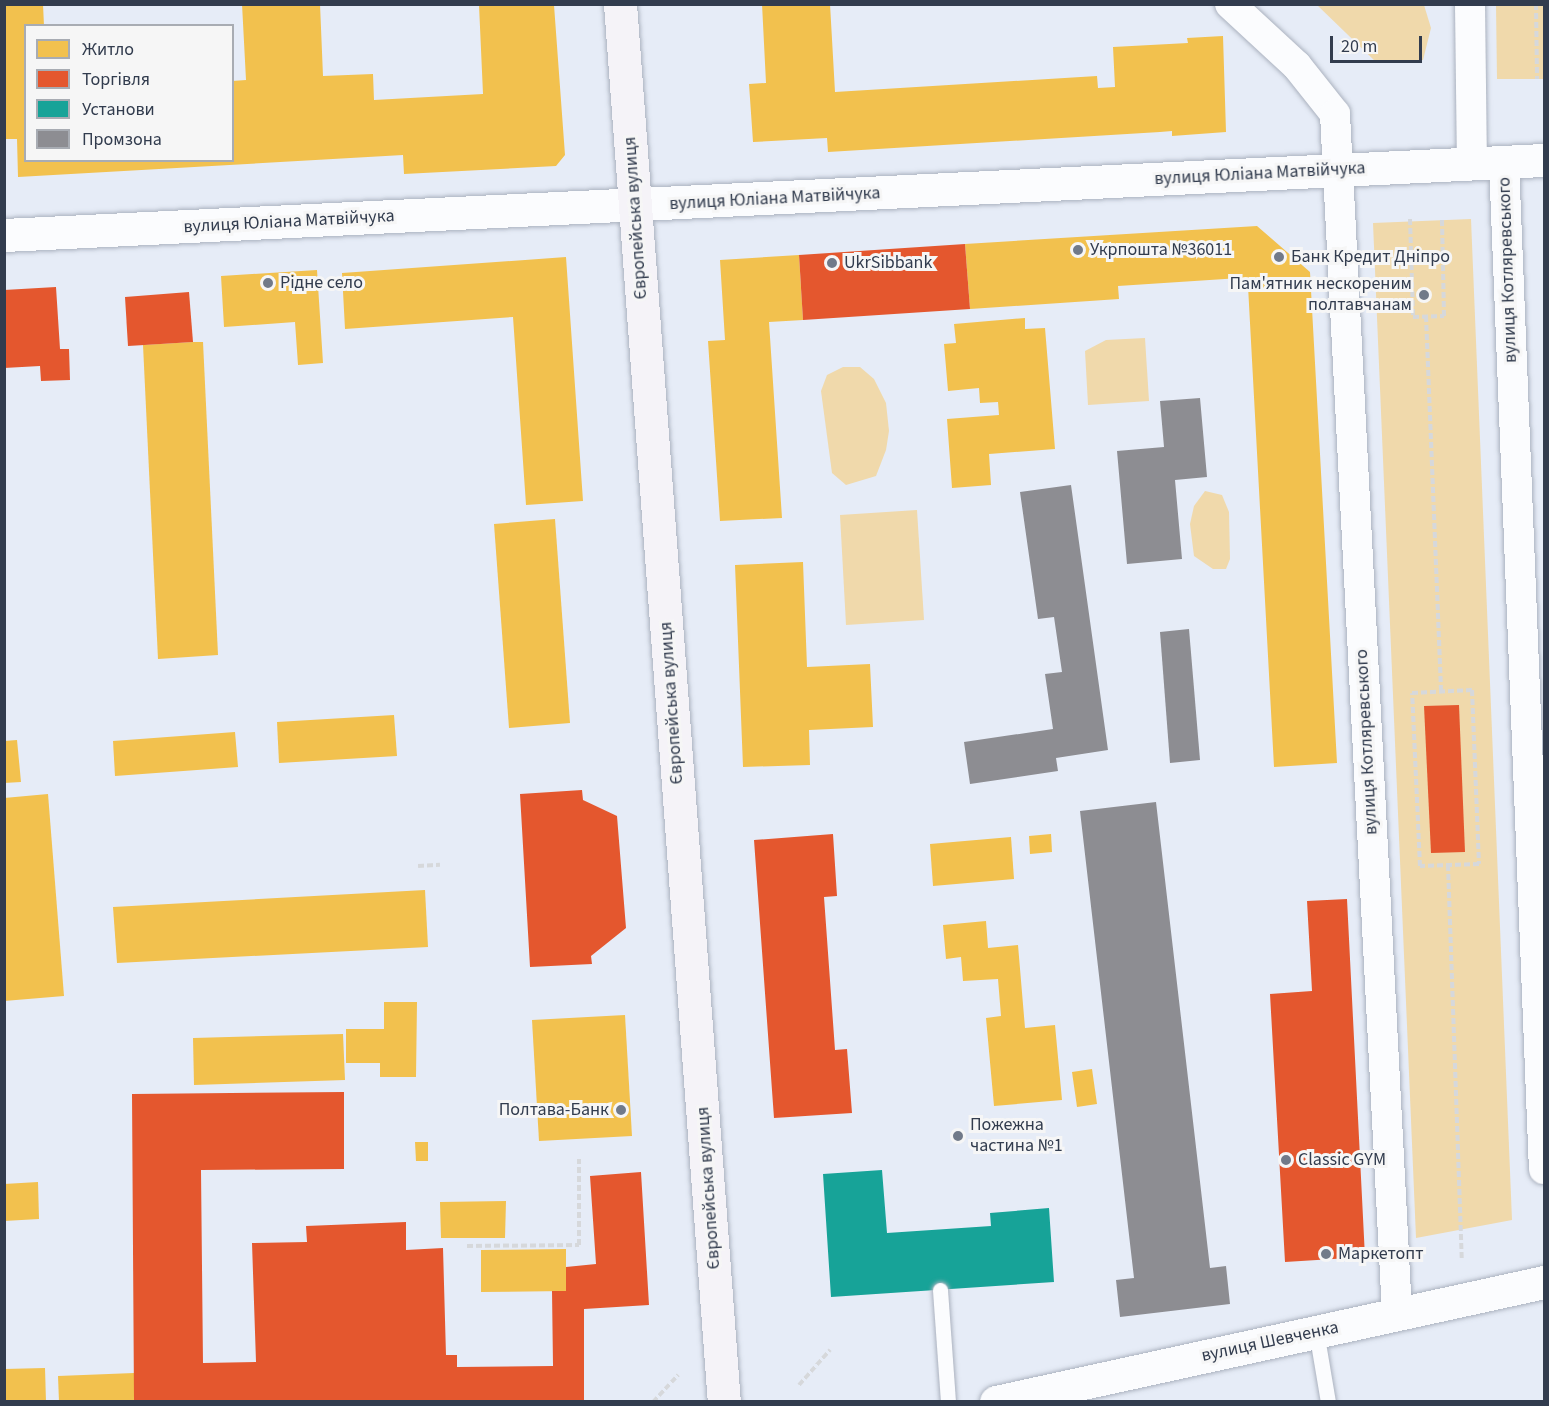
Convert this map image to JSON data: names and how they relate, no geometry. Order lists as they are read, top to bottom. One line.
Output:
{"streets":{"main road":["Європейська вулиця"],"street":["вулиця Юліана Матвійчука","вулиця Котляревського","вулиця Шевченка"]},"crossings":[["вулиця Юліана Матвійчука","Європейська вулиця"],["вулиця Юліана Матвійчука","вулиця Котляревського"],["вулиця Котляревського","вулиця Шевченка"]],"places":["Укрпошта №36011","Банк Кредит Дніпро","UkrSibbank","Рідне село","Пам'ятник нескореним полтавчанам","Полтава-Банк","Пожежна частина №1","Classic GYM","Маркетопт"],"legend":["Житло","Торгівля","Установи","Промзона"],"scale_bar":"20 m"}
